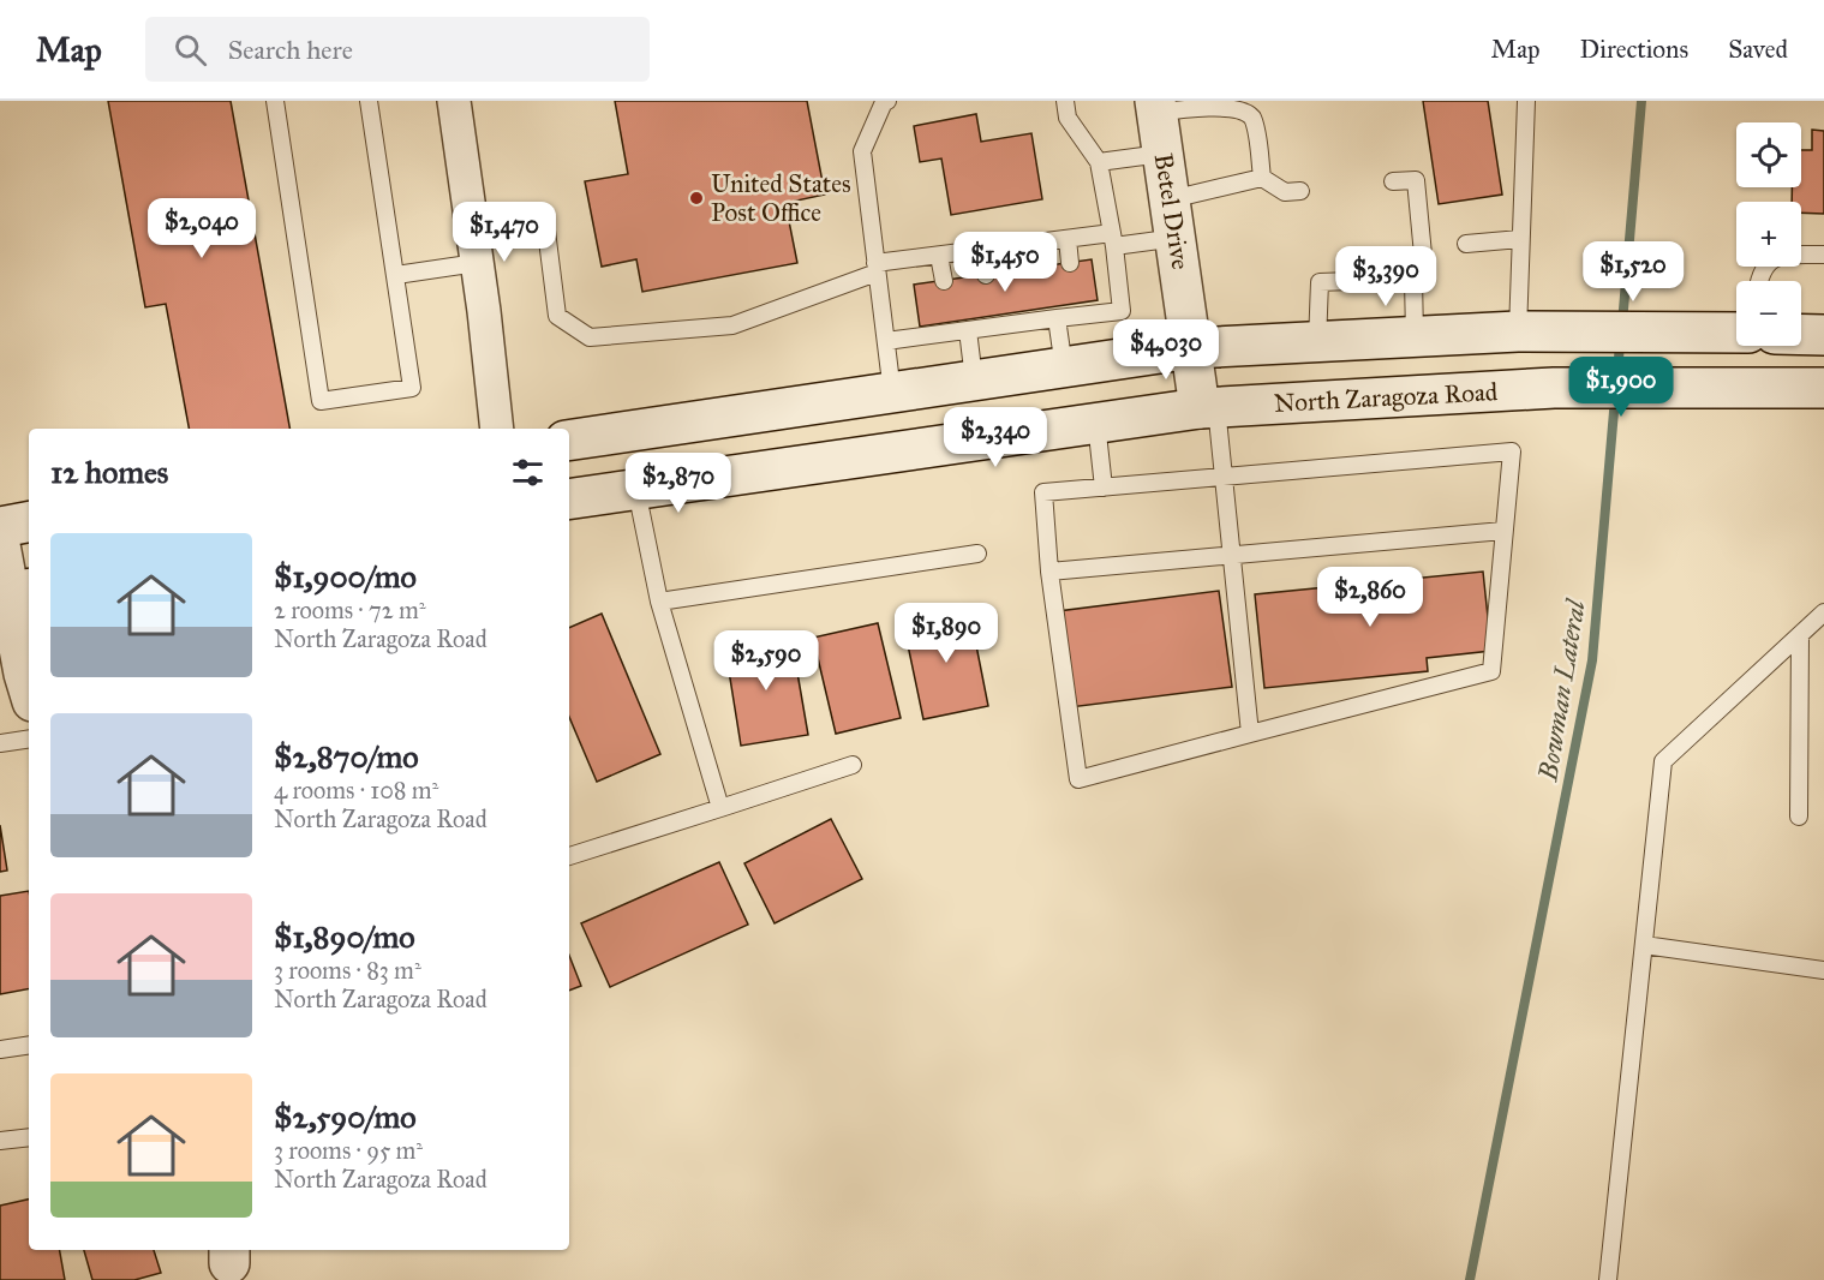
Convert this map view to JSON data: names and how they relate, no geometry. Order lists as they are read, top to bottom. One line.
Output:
{"streets":{"main road":["Betel Drive","North Zaragoza Road"]},"crossings":[["Betel Drive","North Zaragoza Road"]],"water":["Bowman Lateral"],"places":["United States Post Office"],"page":{"header":"Map","search":"Search here","nav":["Map","Directions","Saved"],"map_buttons":["+","−"],"price":["$2,040","$1,470","$1,450","$1,520","$3,390","$4,030","$1,900","$2,340","$2,870","$2,860","$1,890","$2,590"],"heading":"12 homes","list":[{"name":"$1,900/mo","note":"2 rooms · 72 m² · North Zaragoza Road"},{"name":"$2,870/mo","note":"4 rooms · 108 m² · North Zaragoza Road"},{"name":"$1,890/mo","note":"3 rooms · 83 m² · North Zaragoza Road"},{"name":"$2,590/mo","note":"3 rooms · 95 m² · North Zaragoza Road"}]}}
